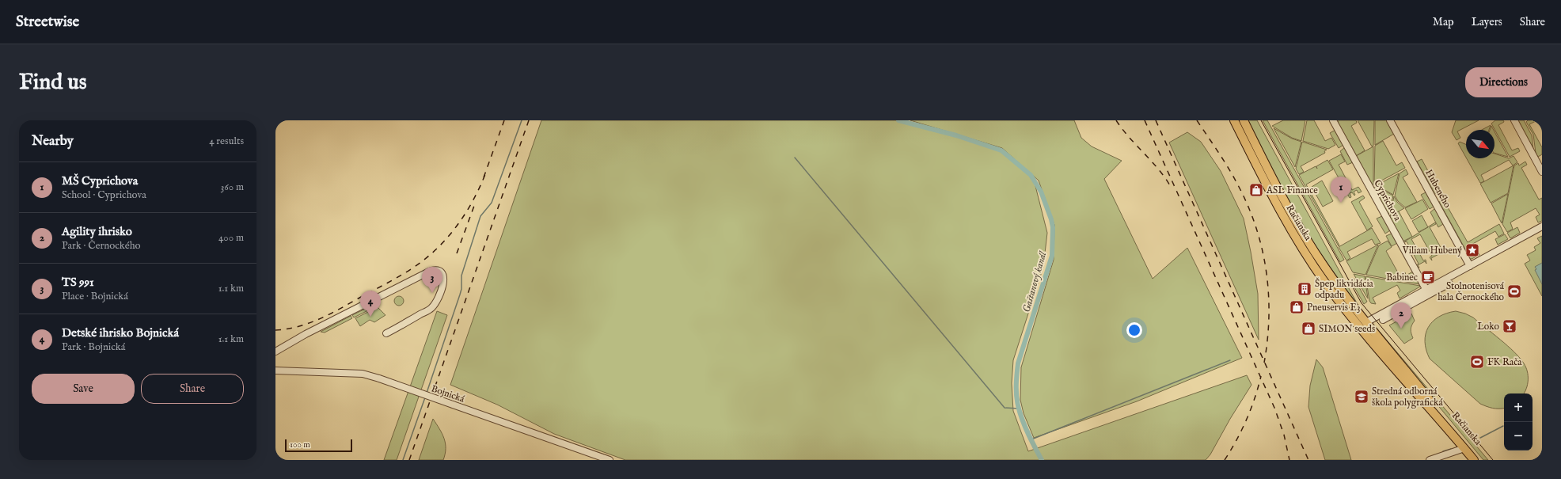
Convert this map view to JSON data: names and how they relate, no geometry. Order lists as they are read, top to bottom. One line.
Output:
{"streets":{"main road":["Račianska"],"street":["Hubeného","Cyprichova","Bojnická"]},"water":["Gaštanový kanál"],"places":{"shop":["ASL Finance","Pneuservis E3","SIMON seeds"],"place":["Viliam Hubený"],"cafe":["Babinec"],"building":["Špep likvidácia odpadu"],"sports":["Stolnotenisová hala Černockého","FK Rača"],"bar":["Loko"],"school or university":["Stredná odborná škola polygrafická"]},"scale_bar":"100 m","north":"bottom right","page":{"header":"Streetwise","nav":["Map","Layers","Share"],"buttons":["Directions",["Save","Share"]],"title":"Find us","heading":["Nearby","4 results"],"list":[{"mark":"1","name":"MŠ Cyprichova","note":"School · Cyprichova","value":"360 m"},{"mark":"2","name":"Agility ihrisko","note":"Park · Černockého","value":"400 m"},{"mark":"3","name":"TS 991","note":"Place · Bojnická","value":"1.1 km"},{"mark":"4","name":"Detské ihrisko Bojnická","note":"Park · Bojnická","value":"1.1 km"}],"pins":["1","3","4","2"],"map_buttons":["+","−"],"scale":"100 m"}}
